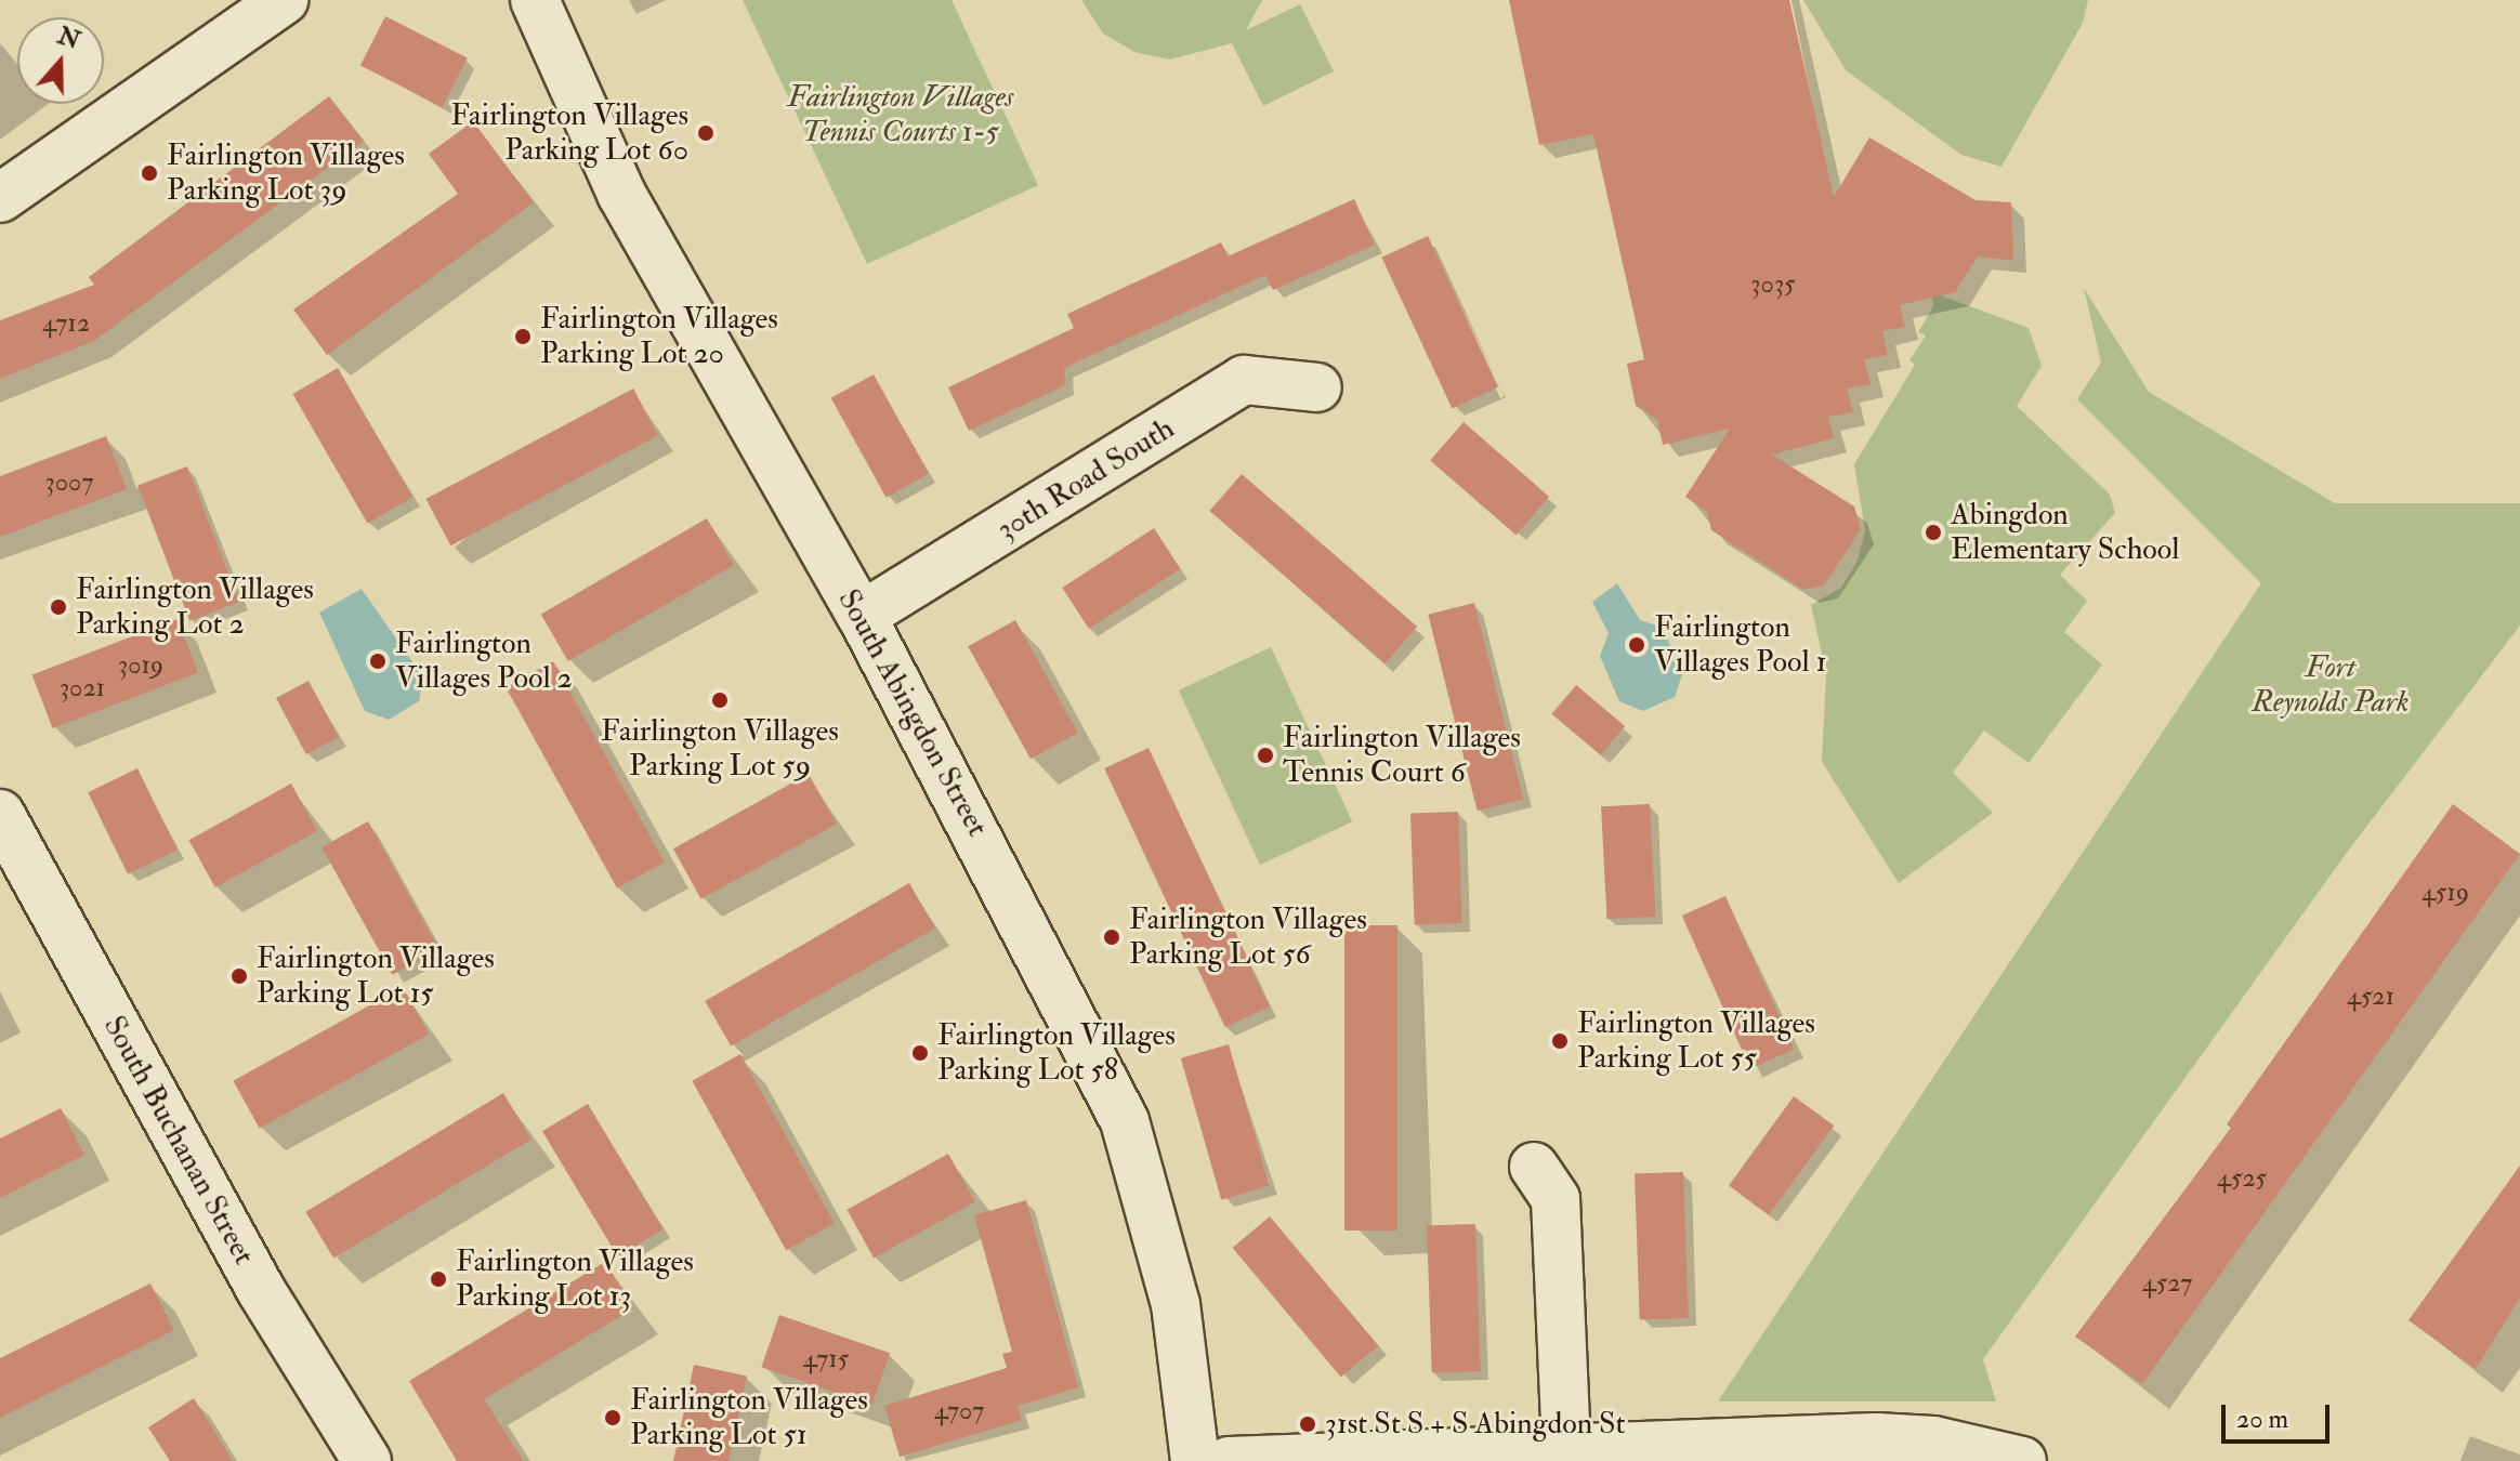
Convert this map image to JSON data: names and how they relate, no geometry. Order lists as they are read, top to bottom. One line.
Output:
{"streets":{"street":["30th Road South","South Abingdon Street","South Buchanan Street"]},"crossings":[["30th Road South","South Abingdon Street"]],"parks":["Fairlington Villages Tennis Courts 1-5","Fort Reynolds Park"],"places":["Fairlington Villages Parking Lot 60","Fairlington Villages Parking Lot 39","Fairlington Villages Parking Lot 20","Abingdon Elementary School","Fairlington Villages Parking Lot 2","Fairlington Villages Pool 1","Fairlington Villages Pool 2","Fairlington Villages Parking Lot 59","Fairlington Villages Tennis Court 6","Fairlington Villages Parking Lot 56","Fairlington Villages Parking Lot 15","Fairlington Villages Parking Lot 55","Fairlington Villages Parking Lot 58","Fairlington Villages Parking Lot 13","Fairlington Villages Parking Lot 51","31st St S + S Abingdon St"],"house_numbers":["3035","4712","3007","3019","3021","4519","4521","4525","4527","4715","4707"],"scale_bar":"20 m","north":"top"}
